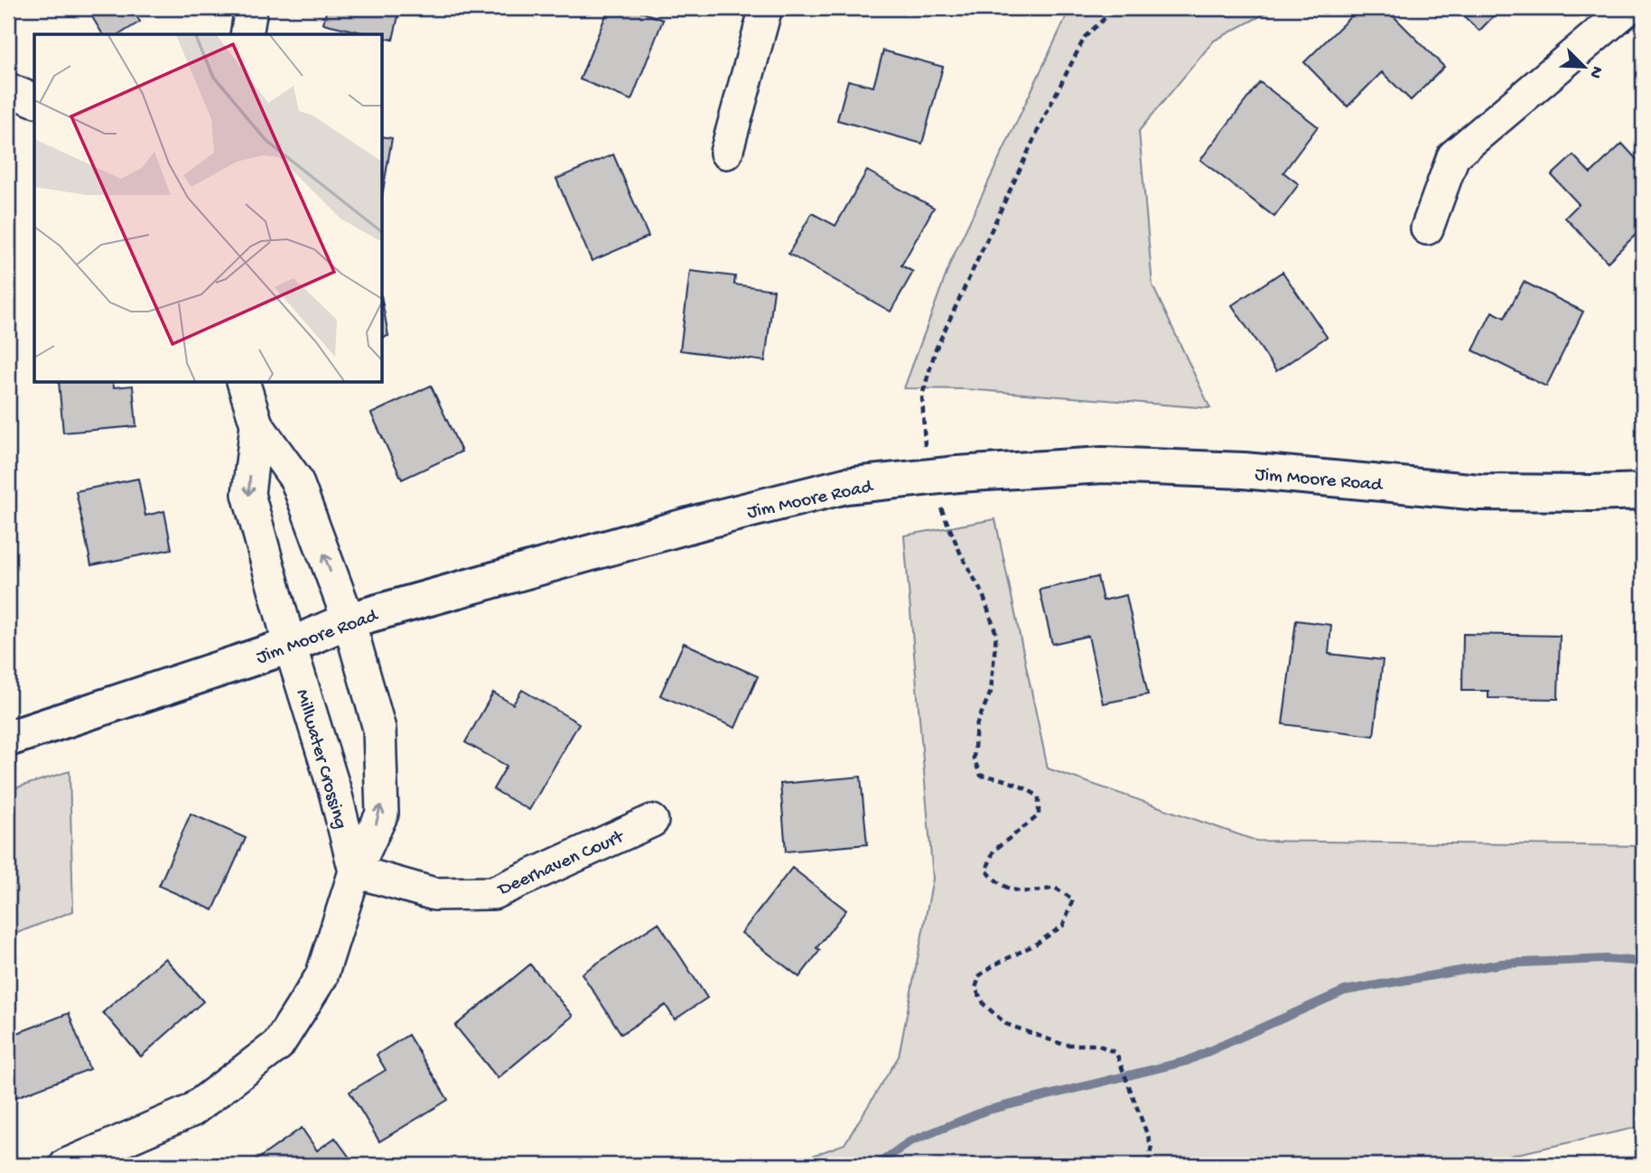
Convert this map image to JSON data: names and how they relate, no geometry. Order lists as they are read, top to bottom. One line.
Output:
{"streets":{"street":["Jim Moore Road","Millwater Crossing","Deerhaven Court"]},"crossings":[["Jim Moore Road","Millwater Crossing"],["Millwater Crossing","Deerhaven Court"]],"north":"bottom right"}
